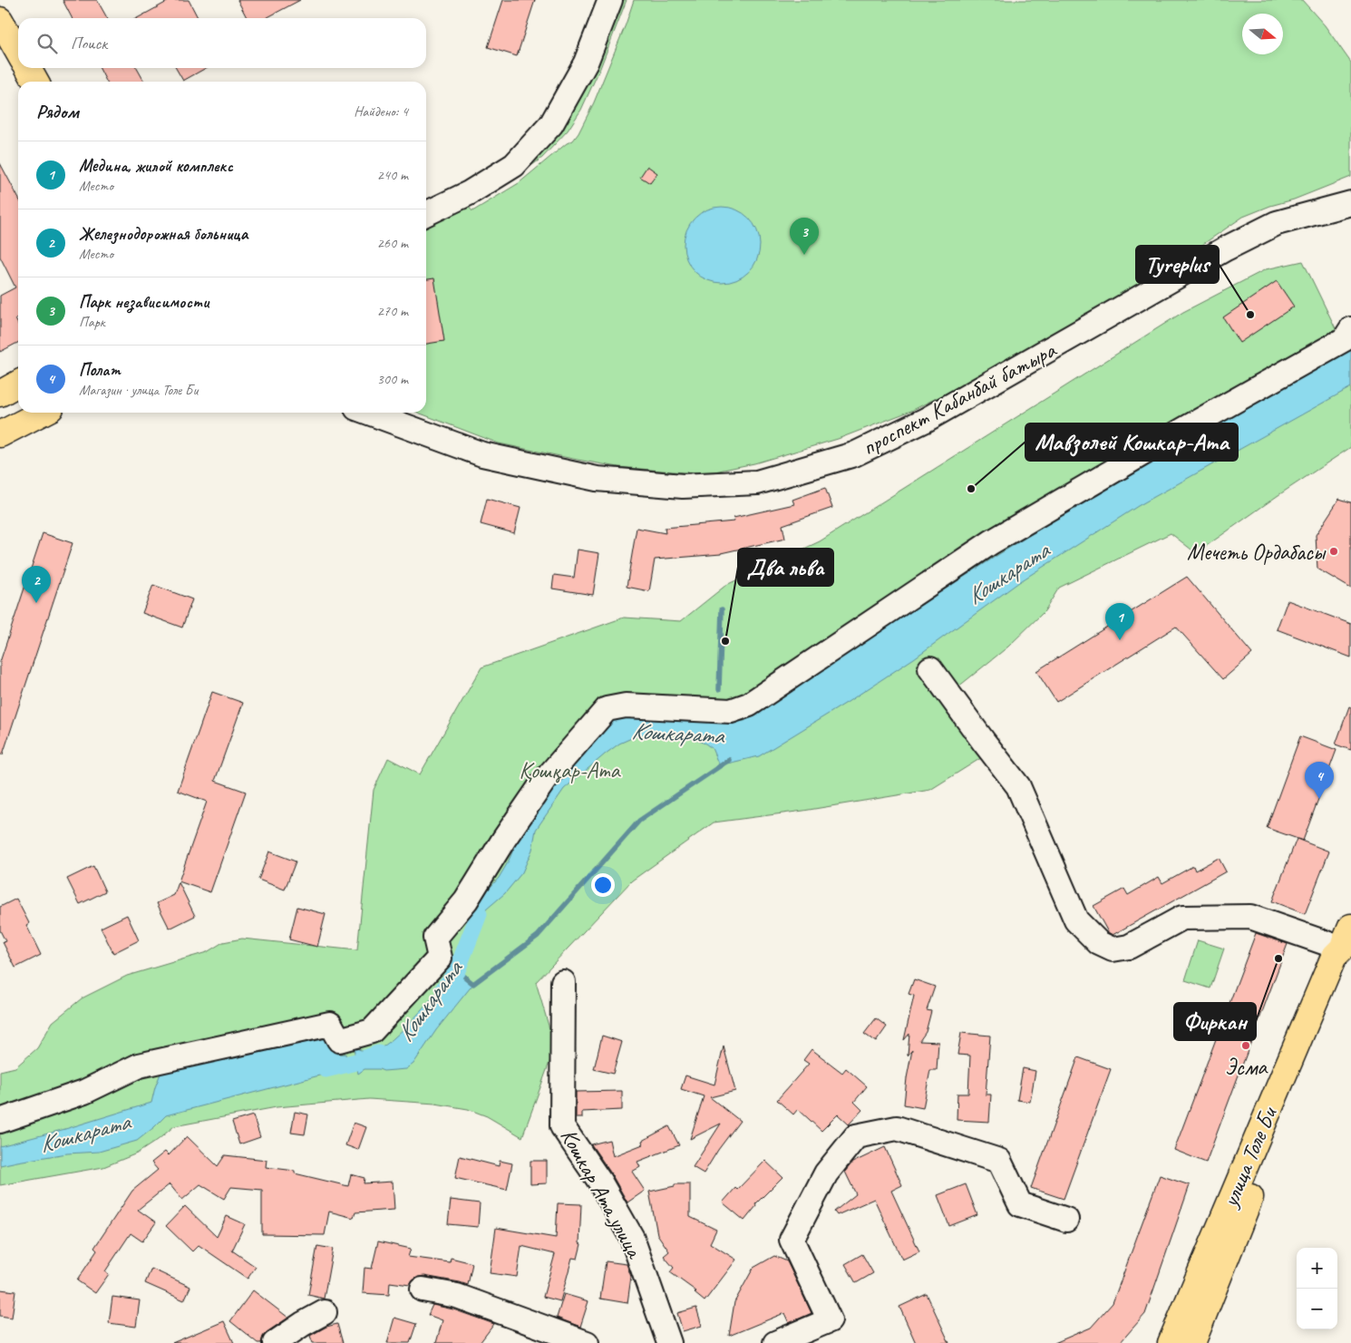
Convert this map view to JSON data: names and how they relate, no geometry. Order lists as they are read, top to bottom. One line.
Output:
{"streets":{"main road":["улица Толе Би"],"street":["проспект Кабанбай батыра","Кошкар Ата улица"]},"water":["Кошкарата"],"parks":["Қошқар-Ата"],"places":["Tyreplus","Мавзолей Кошкар-Ата","Мечеть Ордабасы","Два льва","Фиркан","Эсма"],"north":"right","page":{"search":"Поиск","heading":["Рядом","Найдено: 4"],"list":[{"mark":"1","name":"Медина, жилой комплекс","note":"Место","value":"240 m"},{"mark":"2","name":"Железнодорожная больница","note":"Место","value":"260 m"},{"mark":"3","name":"Парк независимости","note":"Парк","value":"270 m"},{"mark":"4","name":"Полат","note":"Магазин · улица Толе Би","value":"300 m"}],"pins":["3","2","1","4"],"map_buttons":["+","−"]}}
